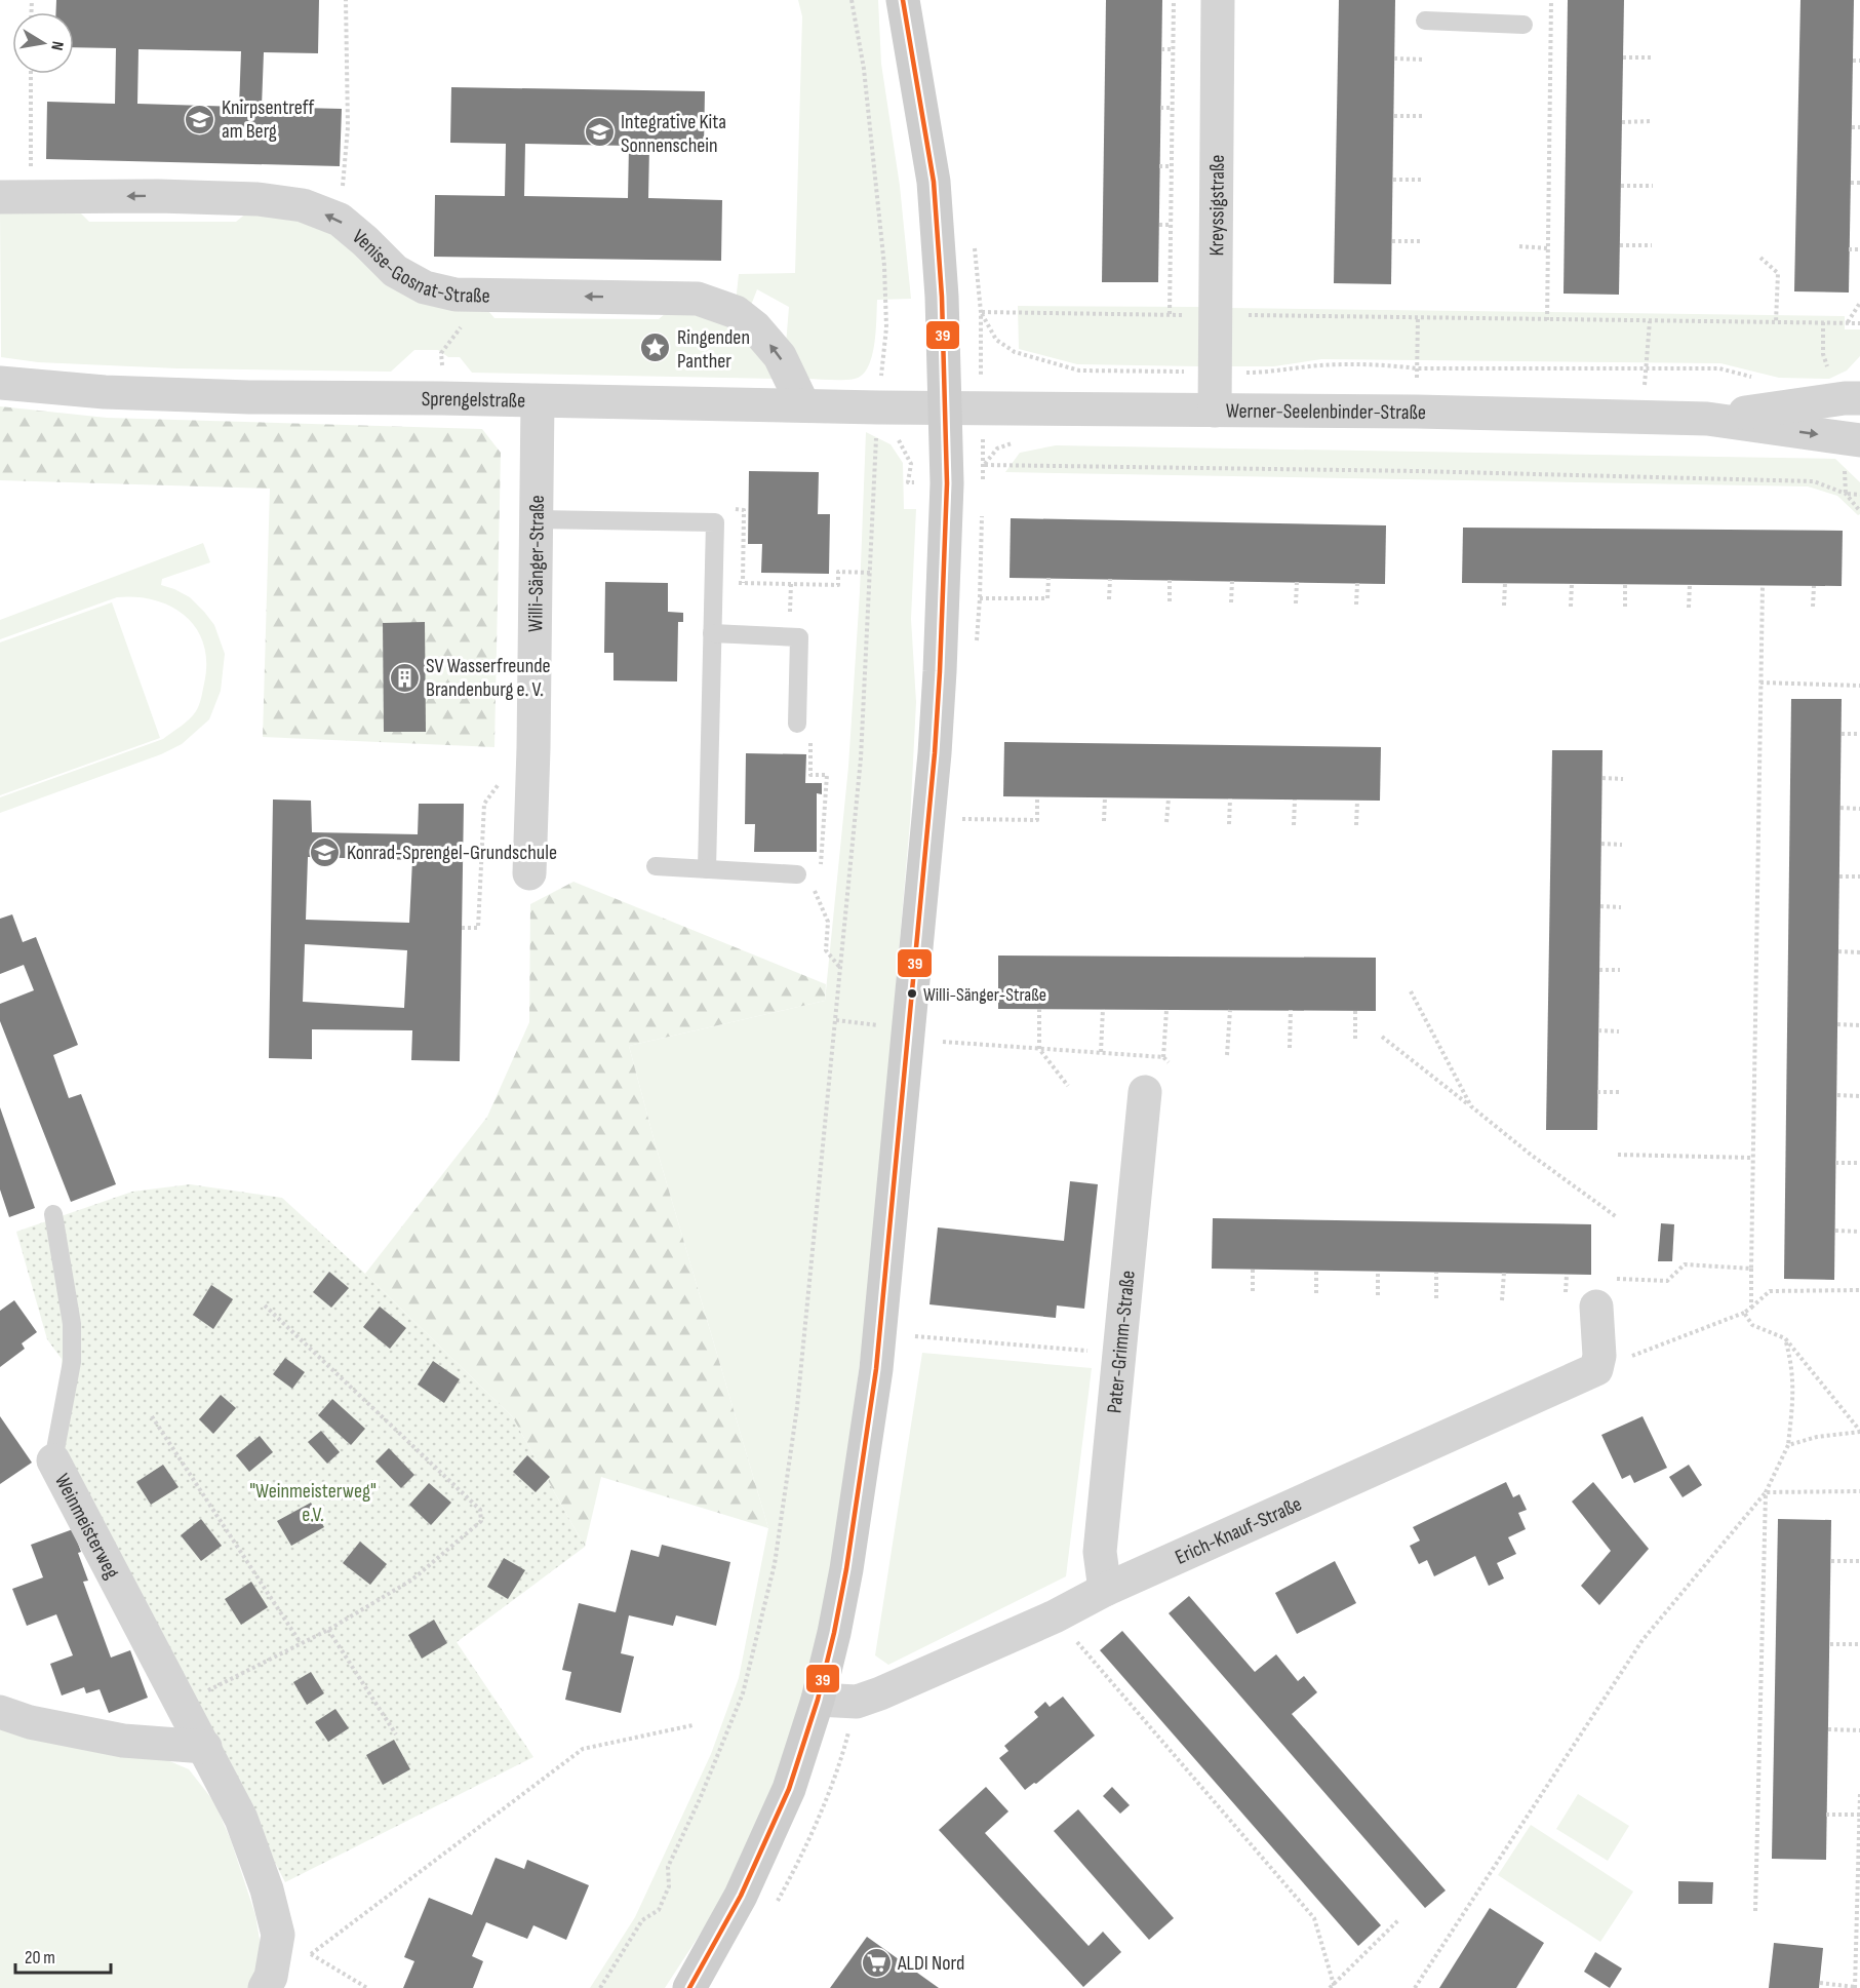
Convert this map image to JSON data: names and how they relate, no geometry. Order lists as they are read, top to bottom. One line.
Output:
{"streets":{"street":["Kreyssigstraße","Venise-Gosnat-Straße","Sprengelstraße","Werner-Seelenbinder-Straße","Willi-Sänger-Straße","Pater-Grimm-Straße","Weinmeisterweg","Erich-Knauf-Straße"]},"crossings":[["Kreyssigstraße","Werner-Seelenbinder-Straße"],["Venise-Gosnat-Straße","Sprengelstraße"],["Sprengelstraße","Werner-Seelenbinder-Straße"],["Sprengelstraße","Willi-Sänger-Straße"],["Pater-Grimm-Straße","Erich-Knauf-Straße"]],"one_way":["Venise-Gosnat-Straße"],"parks":["\"Weinmeisterweg\" e.V."],"places":{"school or university":["Knirpsentreff am Berg","Integrative Kita Sonnenschein","Konrad-Sprengel-Grundschule"],"place":["Ringenden Panther"],"building":["SV Wasserfreunde Brandenburg e. V."],"other":["Willi-Sänger-Straße"],"supermarket":["ALDI Nord"]},"lines":["transit line 39"],"scale_bar":"20 m","north":"right"}
